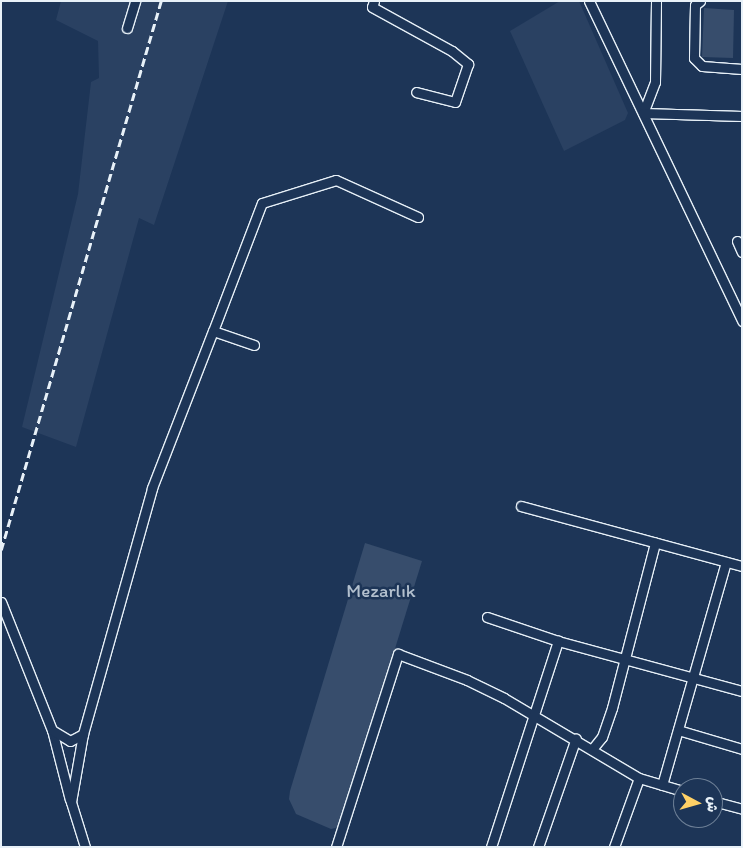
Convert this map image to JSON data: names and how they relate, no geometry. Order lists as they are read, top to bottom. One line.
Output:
{"parks":["Mezarlık"],"north":"right"}
